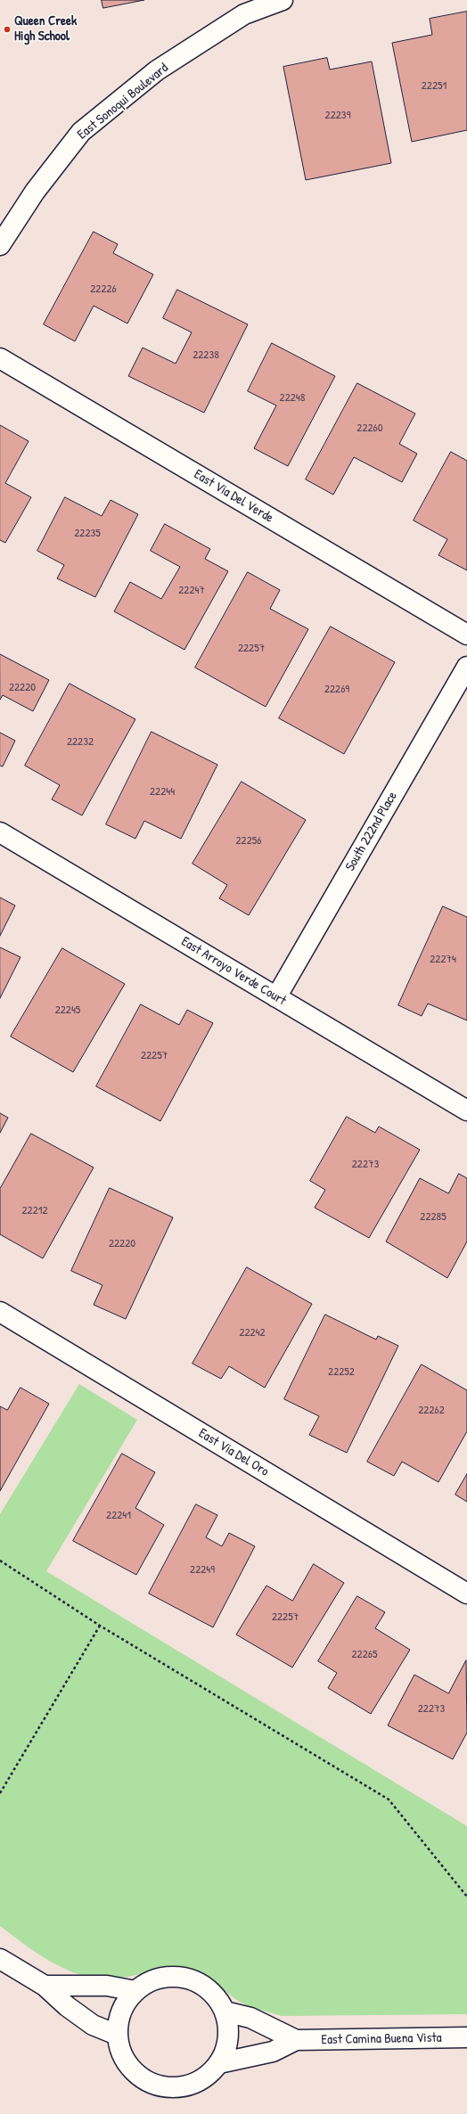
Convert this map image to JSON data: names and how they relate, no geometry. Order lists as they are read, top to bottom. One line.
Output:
{"streets":{"street":["East Sonoqui Boulevard","East Via Del Verde","South 222nd Place","East Arroyo Verde Court","East Via Del Oro","East Camina Buena Vista"]},"crossings":[["South 222nd Place","East Arroyo Verde Court"]],"places":["Queen Creek High School"],"house_numbers":["22251","22239","22226","22238","22248","22260","22235","22247","22257","22220","22269","22232","22244","22256","22274","22245","22257","22273","22212","22285","22220","22242","22252","22262","22241","22249","22257","22265","22273"]}
